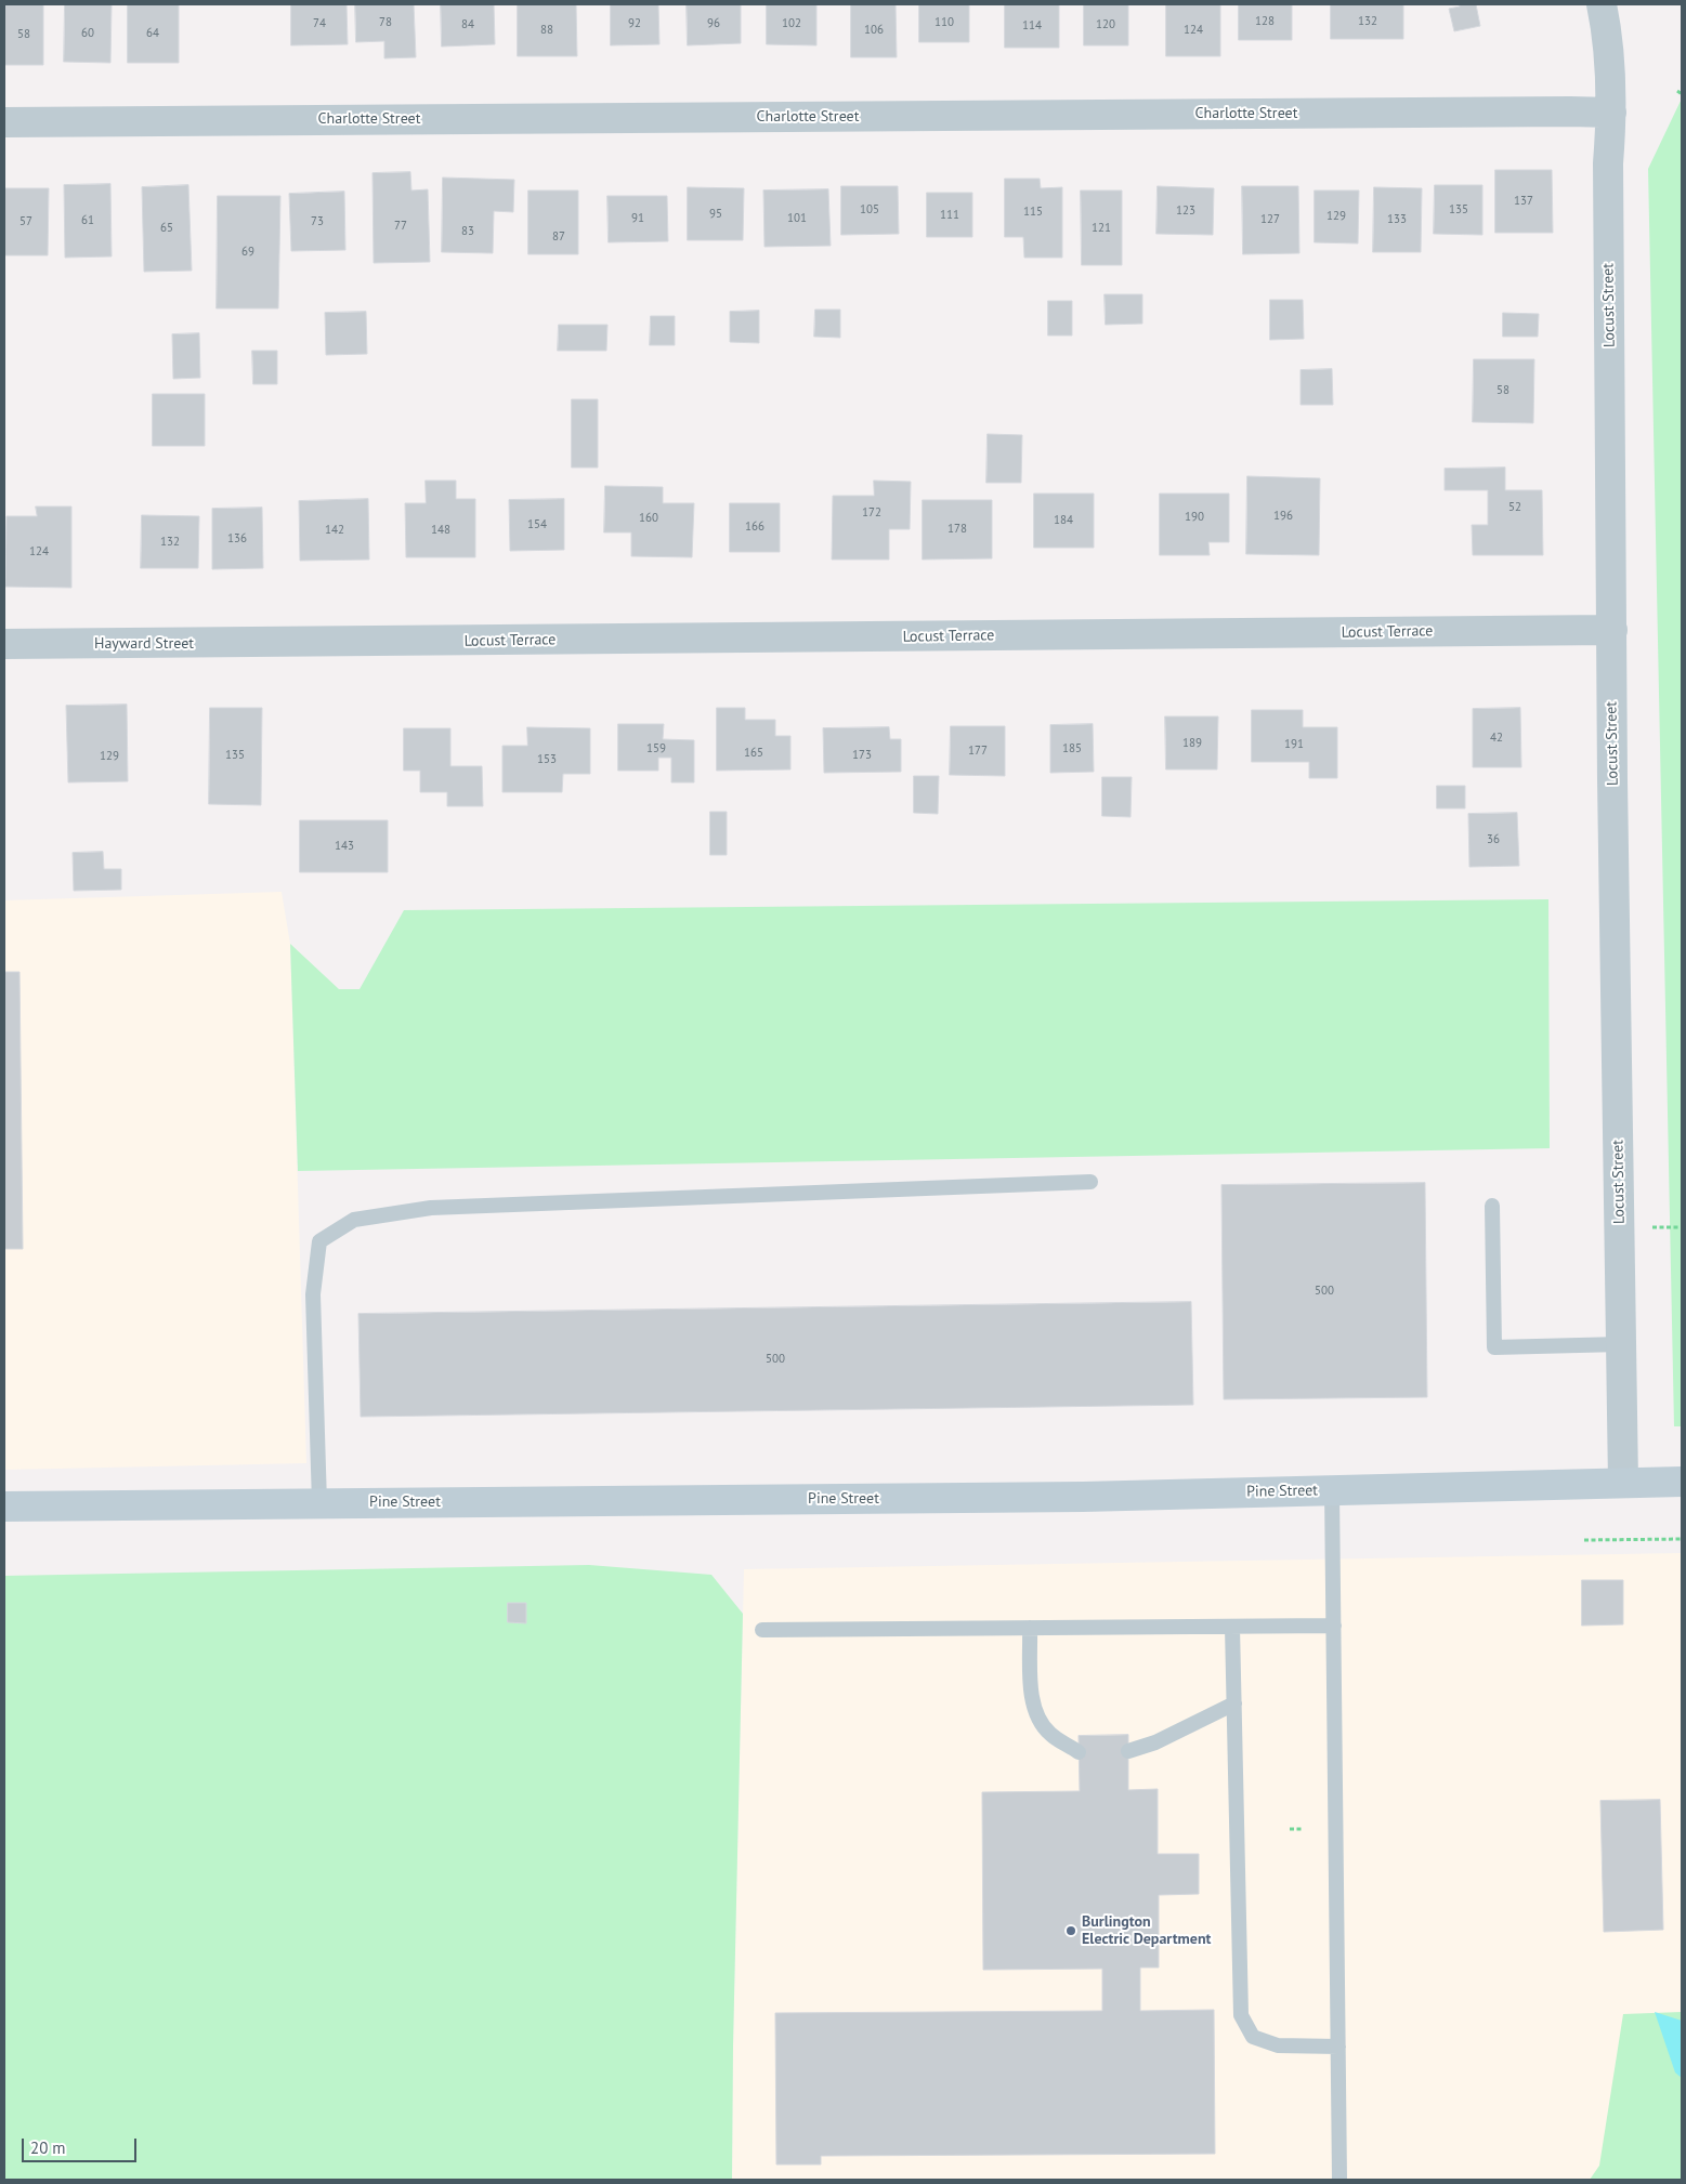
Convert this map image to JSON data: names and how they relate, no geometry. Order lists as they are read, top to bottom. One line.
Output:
{"streets":{"main road":["Pine Street"],"street":["Charlotte Street","Locust Street","Locust Terrace","Hayward Street"]},"crossings":[["Charlotte Street","Locust Street"],["Locust Street","Locust Terrace"],["Locust Street","Pine Street"],["Locust Terrace","Hayward Street"]],"places":["Burlington Electric Department"],"house_numbers":["128","132","78","110","74","92","96","102","84","120","114","88","106","124","60","64","58","137","105","135","123","115","95","111","129","91","101","127","133","61","57","73","77","65","121","83","87","69","58","52","172","196","190","160","184","154","166","178","142","148","136","132","124","42","189","191","159","185","177","165","135","173","129","153","36","143","500","500"],"scale_bar":"20 m"}
